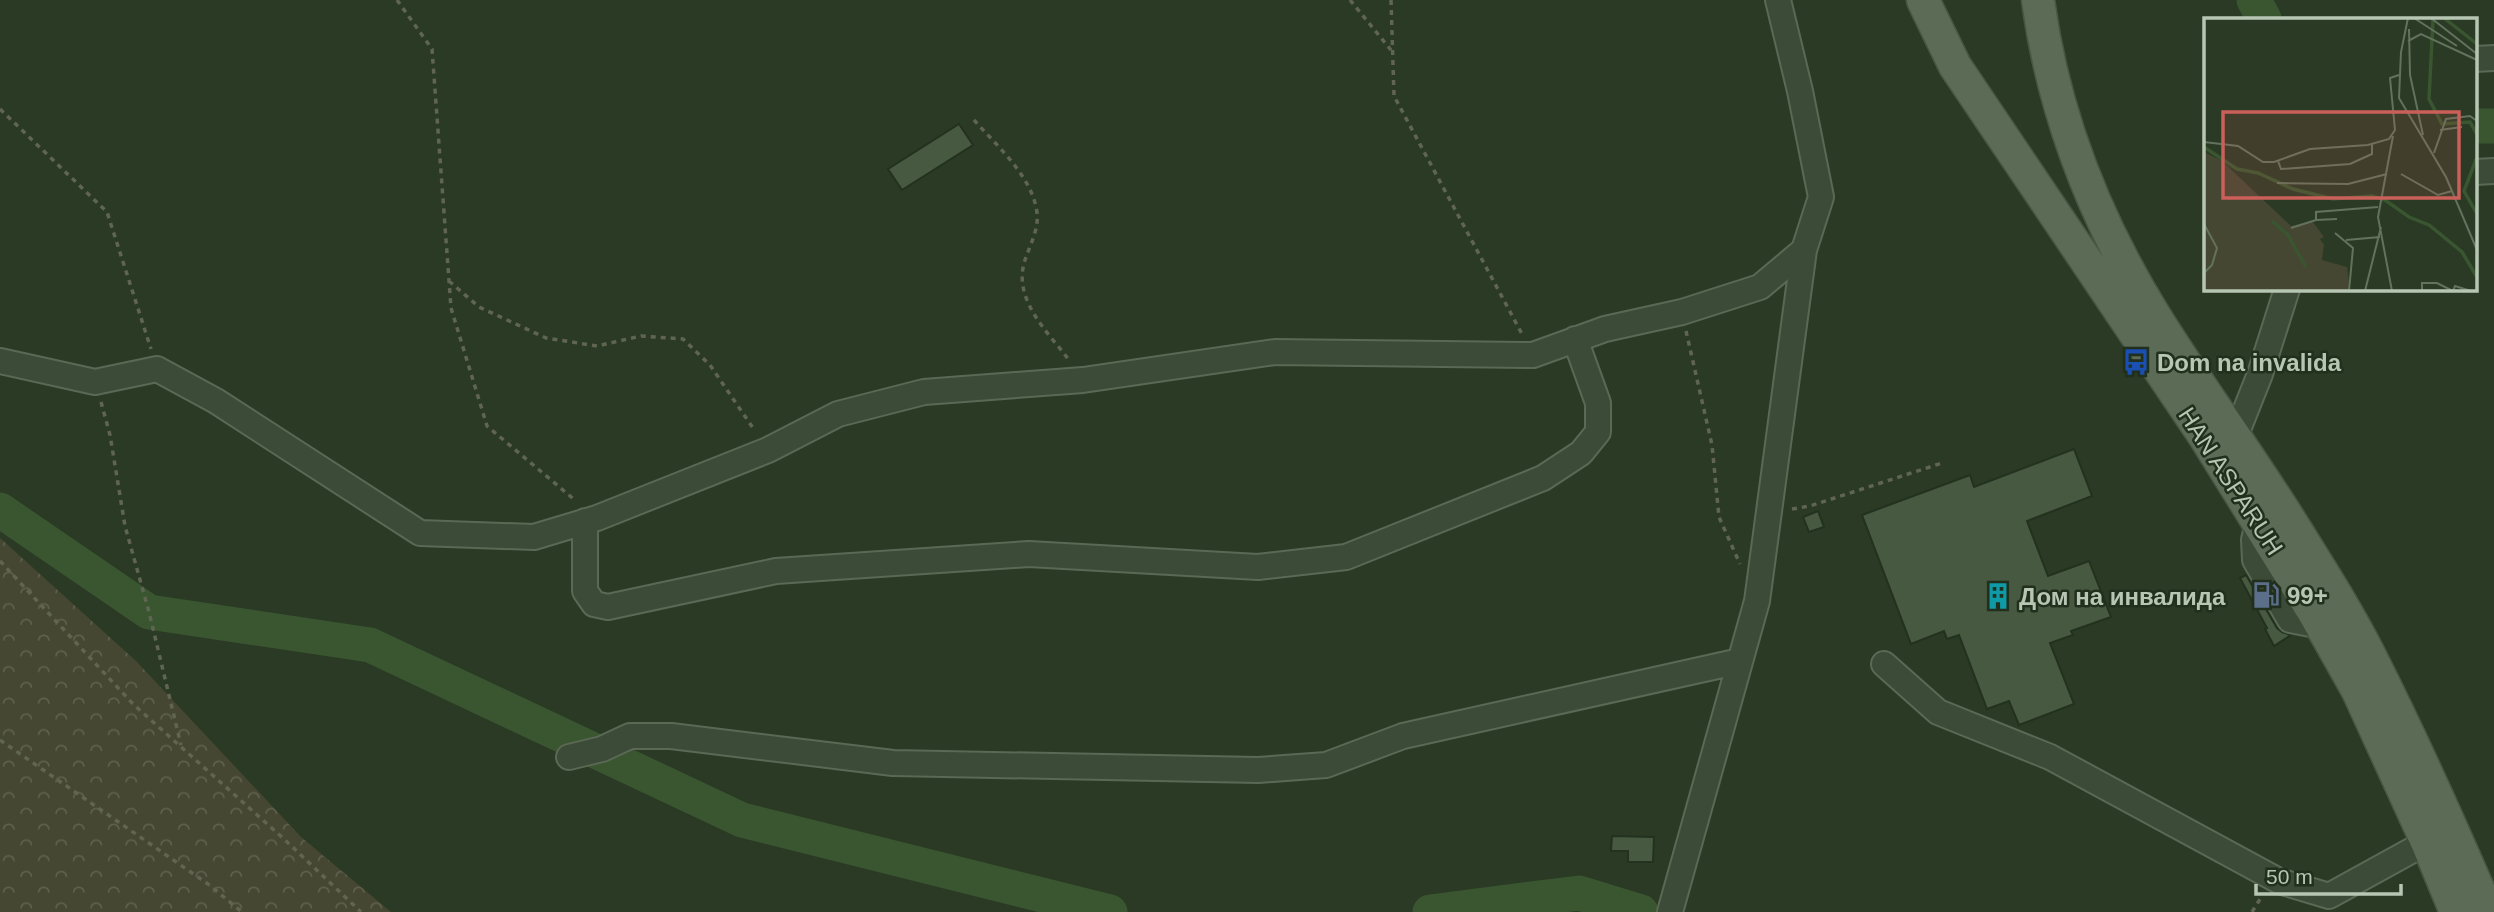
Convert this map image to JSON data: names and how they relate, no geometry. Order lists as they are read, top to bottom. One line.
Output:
{"streets":{"main road":["HAN ASPARUH"]},"places":{"bus stop":["Dom na invalida"],"fuel station":["99+"],"building":["Дом на инвалида"]},"scale_bar":"50 m"}
